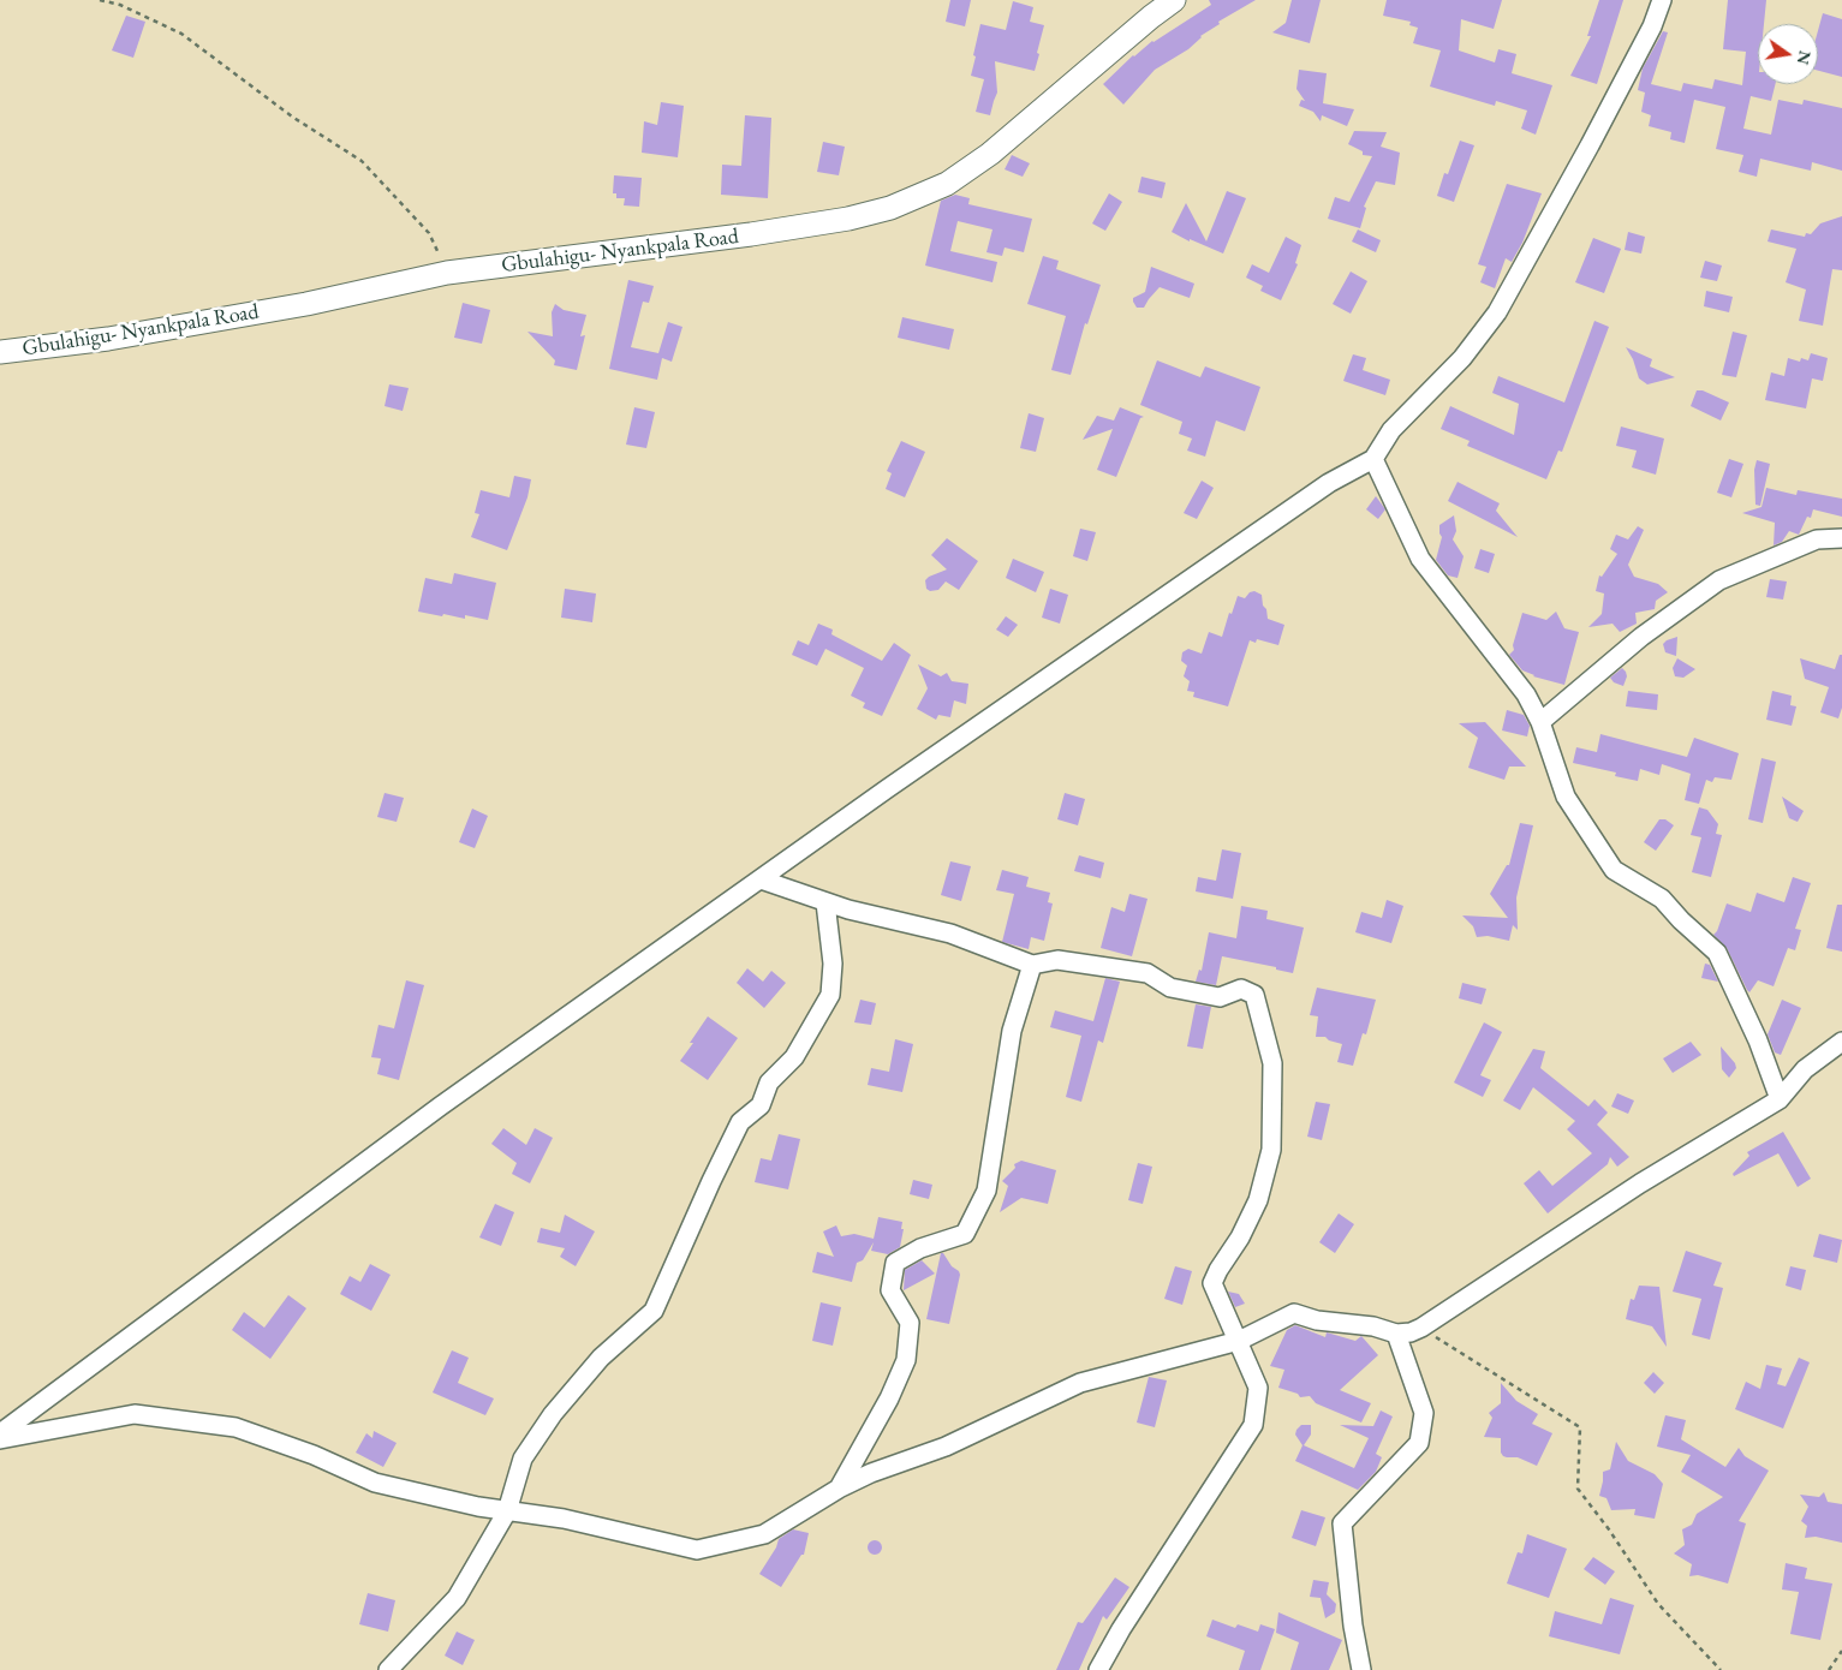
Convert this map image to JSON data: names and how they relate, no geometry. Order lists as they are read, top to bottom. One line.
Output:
{"streets":{"street":["Gbulahigu- Nyankpala Road"]},"north":"right"}
